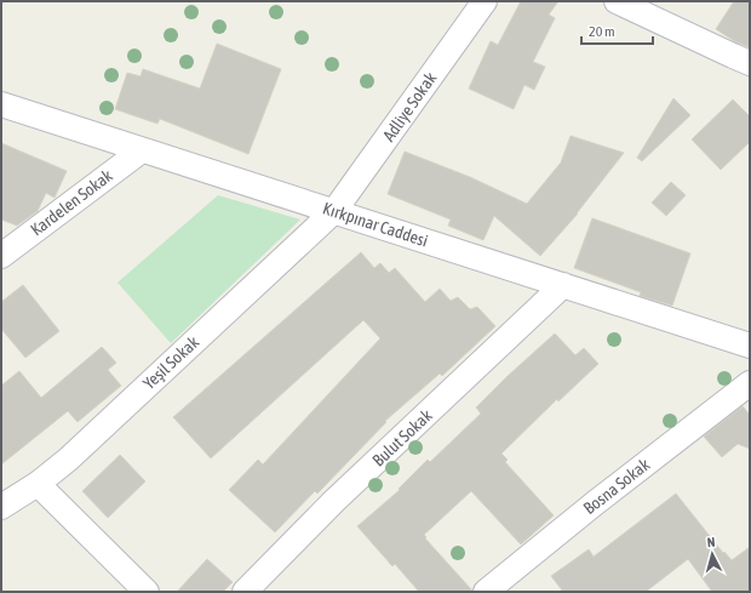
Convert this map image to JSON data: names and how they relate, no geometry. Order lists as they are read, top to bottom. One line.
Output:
{"streets":{"street":["Adliye Sokak","Kardelen Sokak","Kırkpınar Caddesi","Yeşil Sokak","Bulut Sokak","Bosna Sokak"]},"crossings":[["Adliye Sokak","Kırkpınar Caddesi"],["Adliye Sokak","Yeşil Sokak"],["Kardelen Sokak","Kırkpınar Caddesi"],["Kırkpınar Caddesi","Yeşil Sokak"],["Kırkpınar Caddesi","Bulut Sokak"]],"scale_bar":"20 m","north":"top"}
